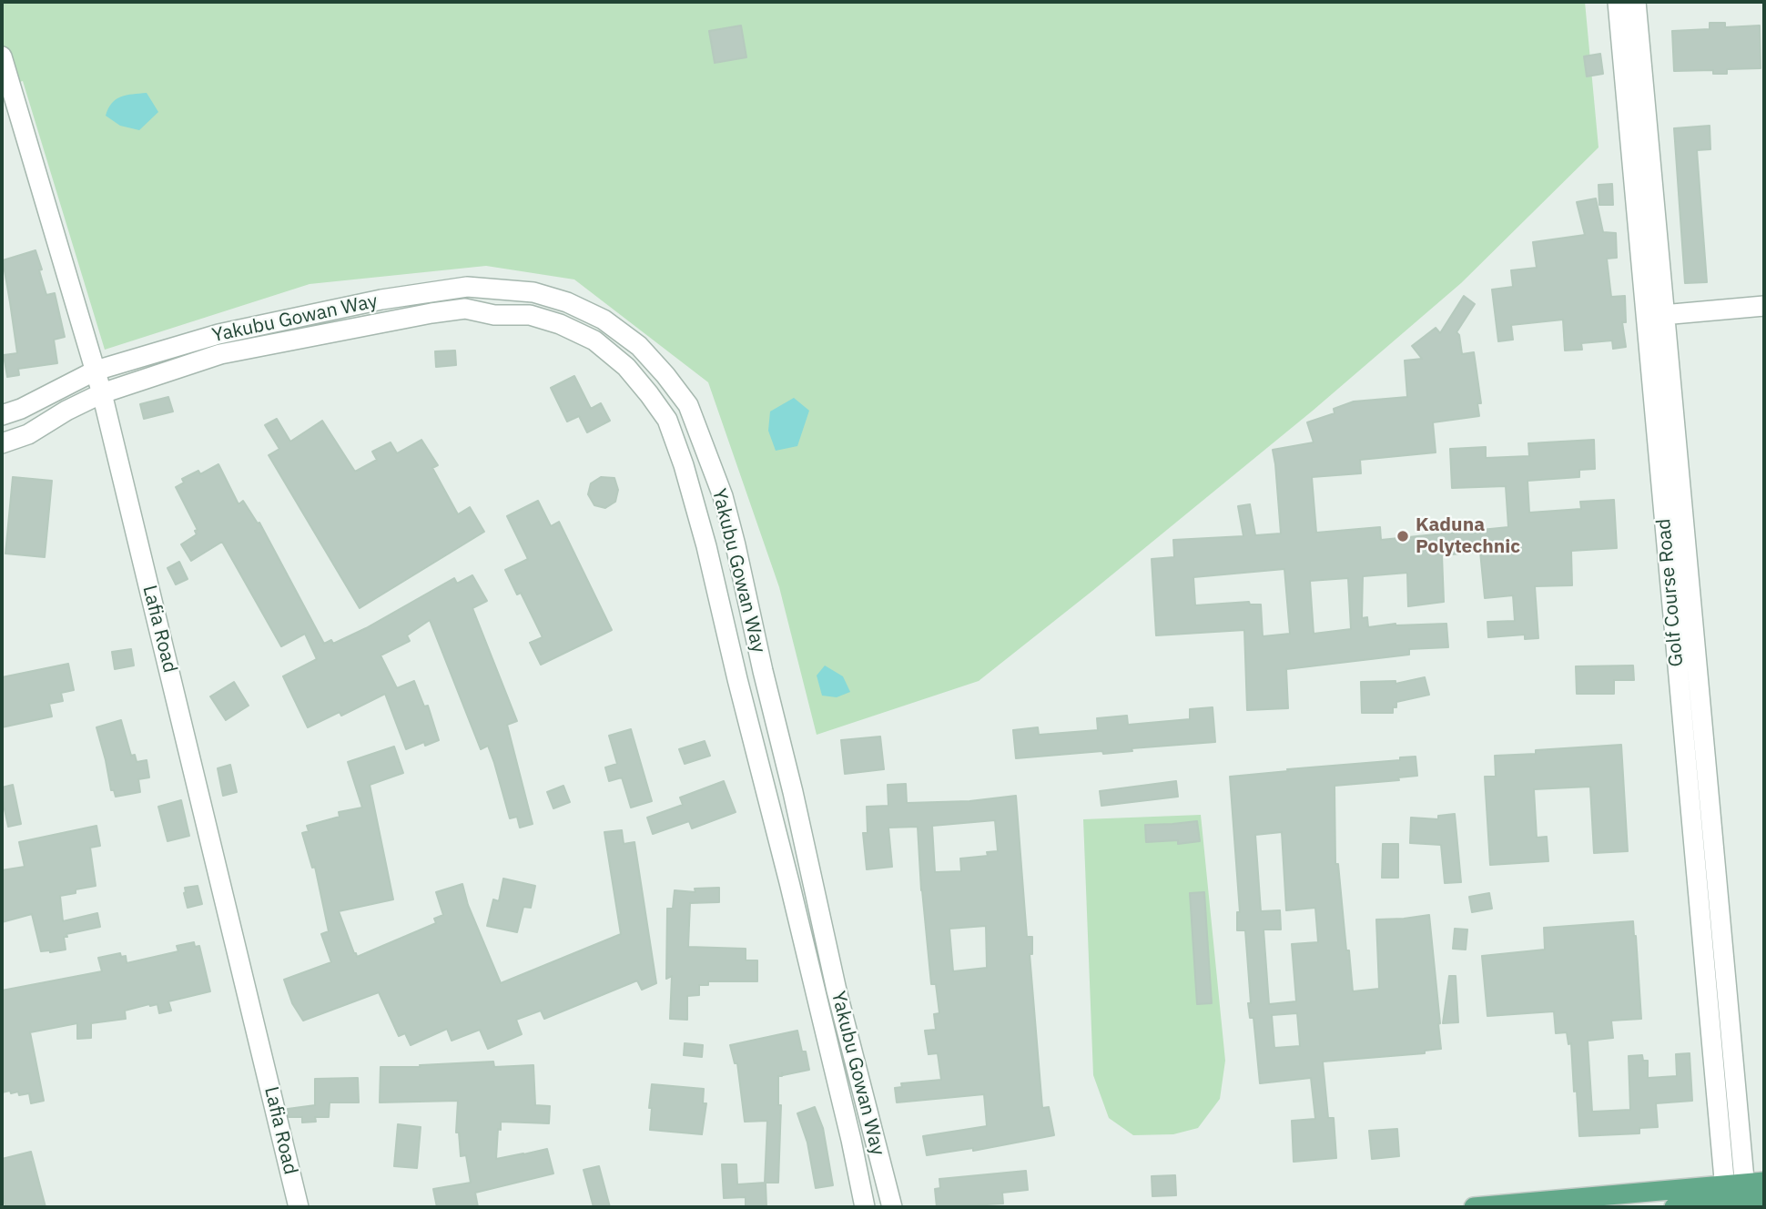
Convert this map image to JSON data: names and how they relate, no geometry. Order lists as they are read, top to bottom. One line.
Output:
{"streets":{"street":["Yakubu Gowan Way","Golf Course Road","Lafia Road"]},"crossings":[["Yakubu Gowan Way","Lafia Road"]],"places":["Kaduna Polytechnic"]}
